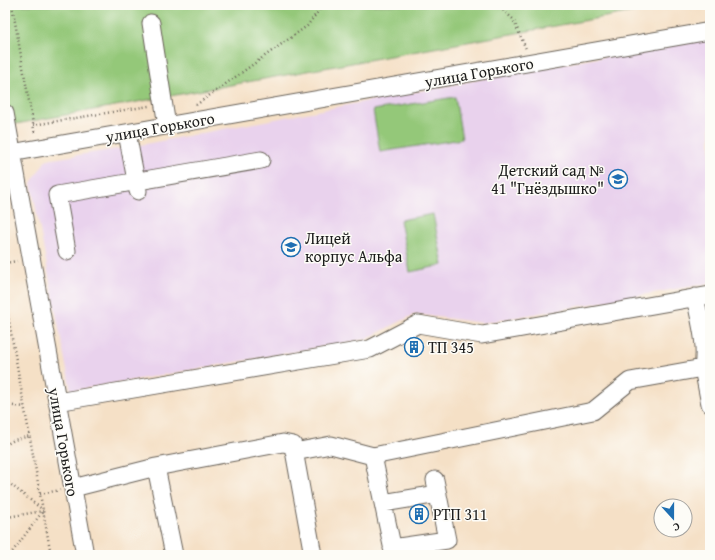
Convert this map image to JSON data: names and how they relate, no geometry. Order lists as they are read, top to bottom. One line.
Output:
{"streets":{"street":["улица Горького"]},"places":{"school or university":["Детский сад № 41 \"Гнёздышко\"","Лицей корпус Альфа"],"building":["ТП 345","РТП 311"]},"north":"bottom"}
